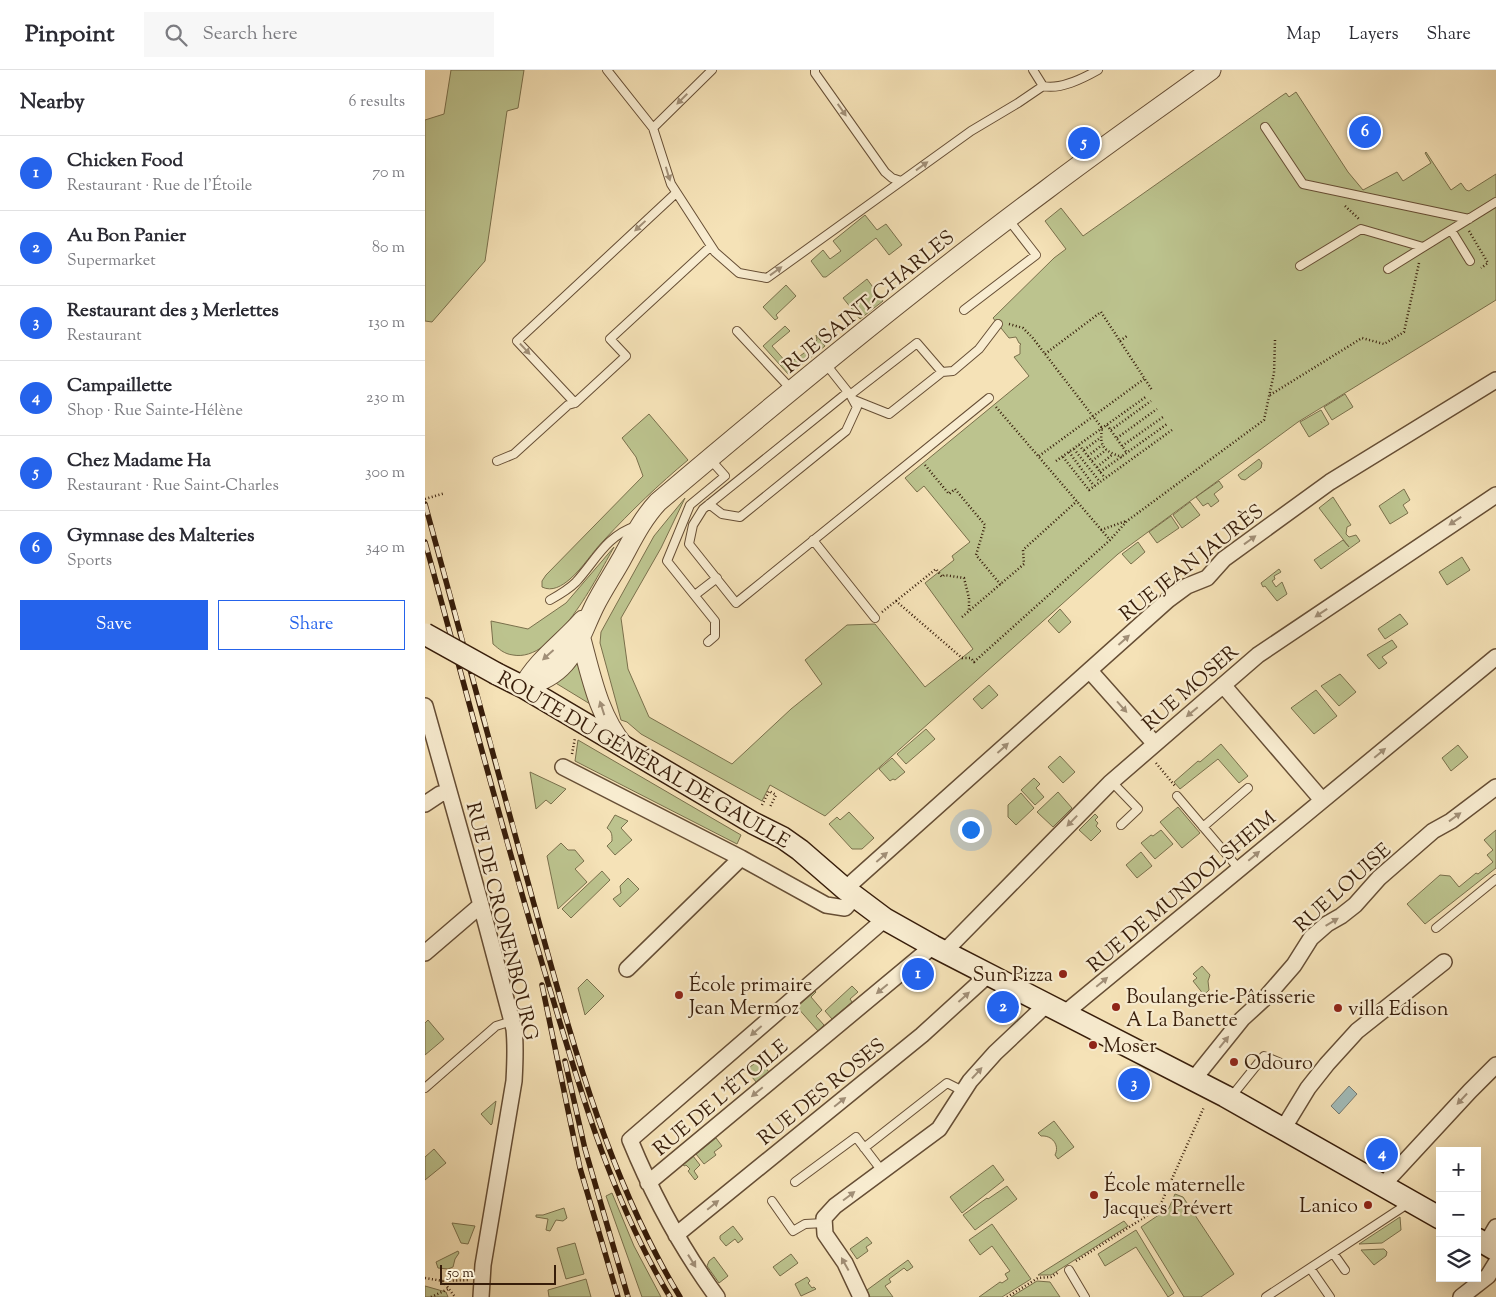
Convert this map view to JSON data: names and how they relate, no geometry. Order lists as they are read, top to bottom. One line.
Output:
{"streets":{"main road":["ROUTE DU GÉNÉRAL DE GAULLE"],"street":["RUE SAINT-CHARLES","RUE JEAN JAURÈS","RUE MOSER","RUE LOUISE","RUE DE MUNDOLSHEIM","RUE DE CRONENBOURG","RUE DES ROSES","RUE DE L'ÉTOILE"]},"crossings":[["RUE SAINT-CHARLES","ROUTE DU GÉNÉRAL DE GAULLE"],["RUE JEAN JAURÈS","ROUTE DU GÉNÉRAL DE GAULLE"],["RUE MOSER","ROUTE DU GÉNÉRAL DE GAULLE"],["RUE MOSER","RUE DE L'ÉTOILE"],["ROUTE DU GÉNÉRAL DE GAULLE","RUE LOUISE"],["ROUTE DU GÉNÉRAL DE GAULLE","RUE DE MUNDOLSHEIM"],["ROUTE DU GÉNÉRAL DE GAULLE","RUE DES ROSES"],["ROUTE DU GÉNÉRAL DE GAULLE","RUE DE L'ÉTOILE"]],"one_way":["RUE JEAN JAURÈS","RUE MOSER","RUE DE MUNDOLSHEIM"],"places":["Sun Pizza","École primaire Jean Mermoz","Boulangerie-Pâtisserie A La Banette","villa Edison","Moser","Odouro","École maternelle Jacques Prévert","Lanico"],"scale_bar":"50 m","page":{"header":"Pinpoint","search":"Search here","nav":["Map","Layers","Share"],"heading":["Nearby","6 results"],"pins":["6","5","1","2","3","4"],"list":[{"mark":"1","name":"Chicken Food","note":"Restaurant · Rue de l'Étoile","value":"70 m"},{"mark":"2","name":"Au Bon Panier","note":"Supermarket","value":"80 m"},{"mark":"3","name":"Restaurant des 3 Merlettes","note":"Restaurant","value":"130 m"},{"mark":"4","name":"Campaillette","note":"Shop · Rue Sainte-Hélène","value":"230 m"},{"mark":"5","name":"Chez Madame Ha","note":"Restaurant · Rue Saint-Charles","value":"300 m"},{"mark":"6","name":"Gymnase des Malteries","note":"Sports","value":"340 m"}],"buttons":["Save","Share"],"map_buttons":["+","−"],"scale":"50 m"}}
